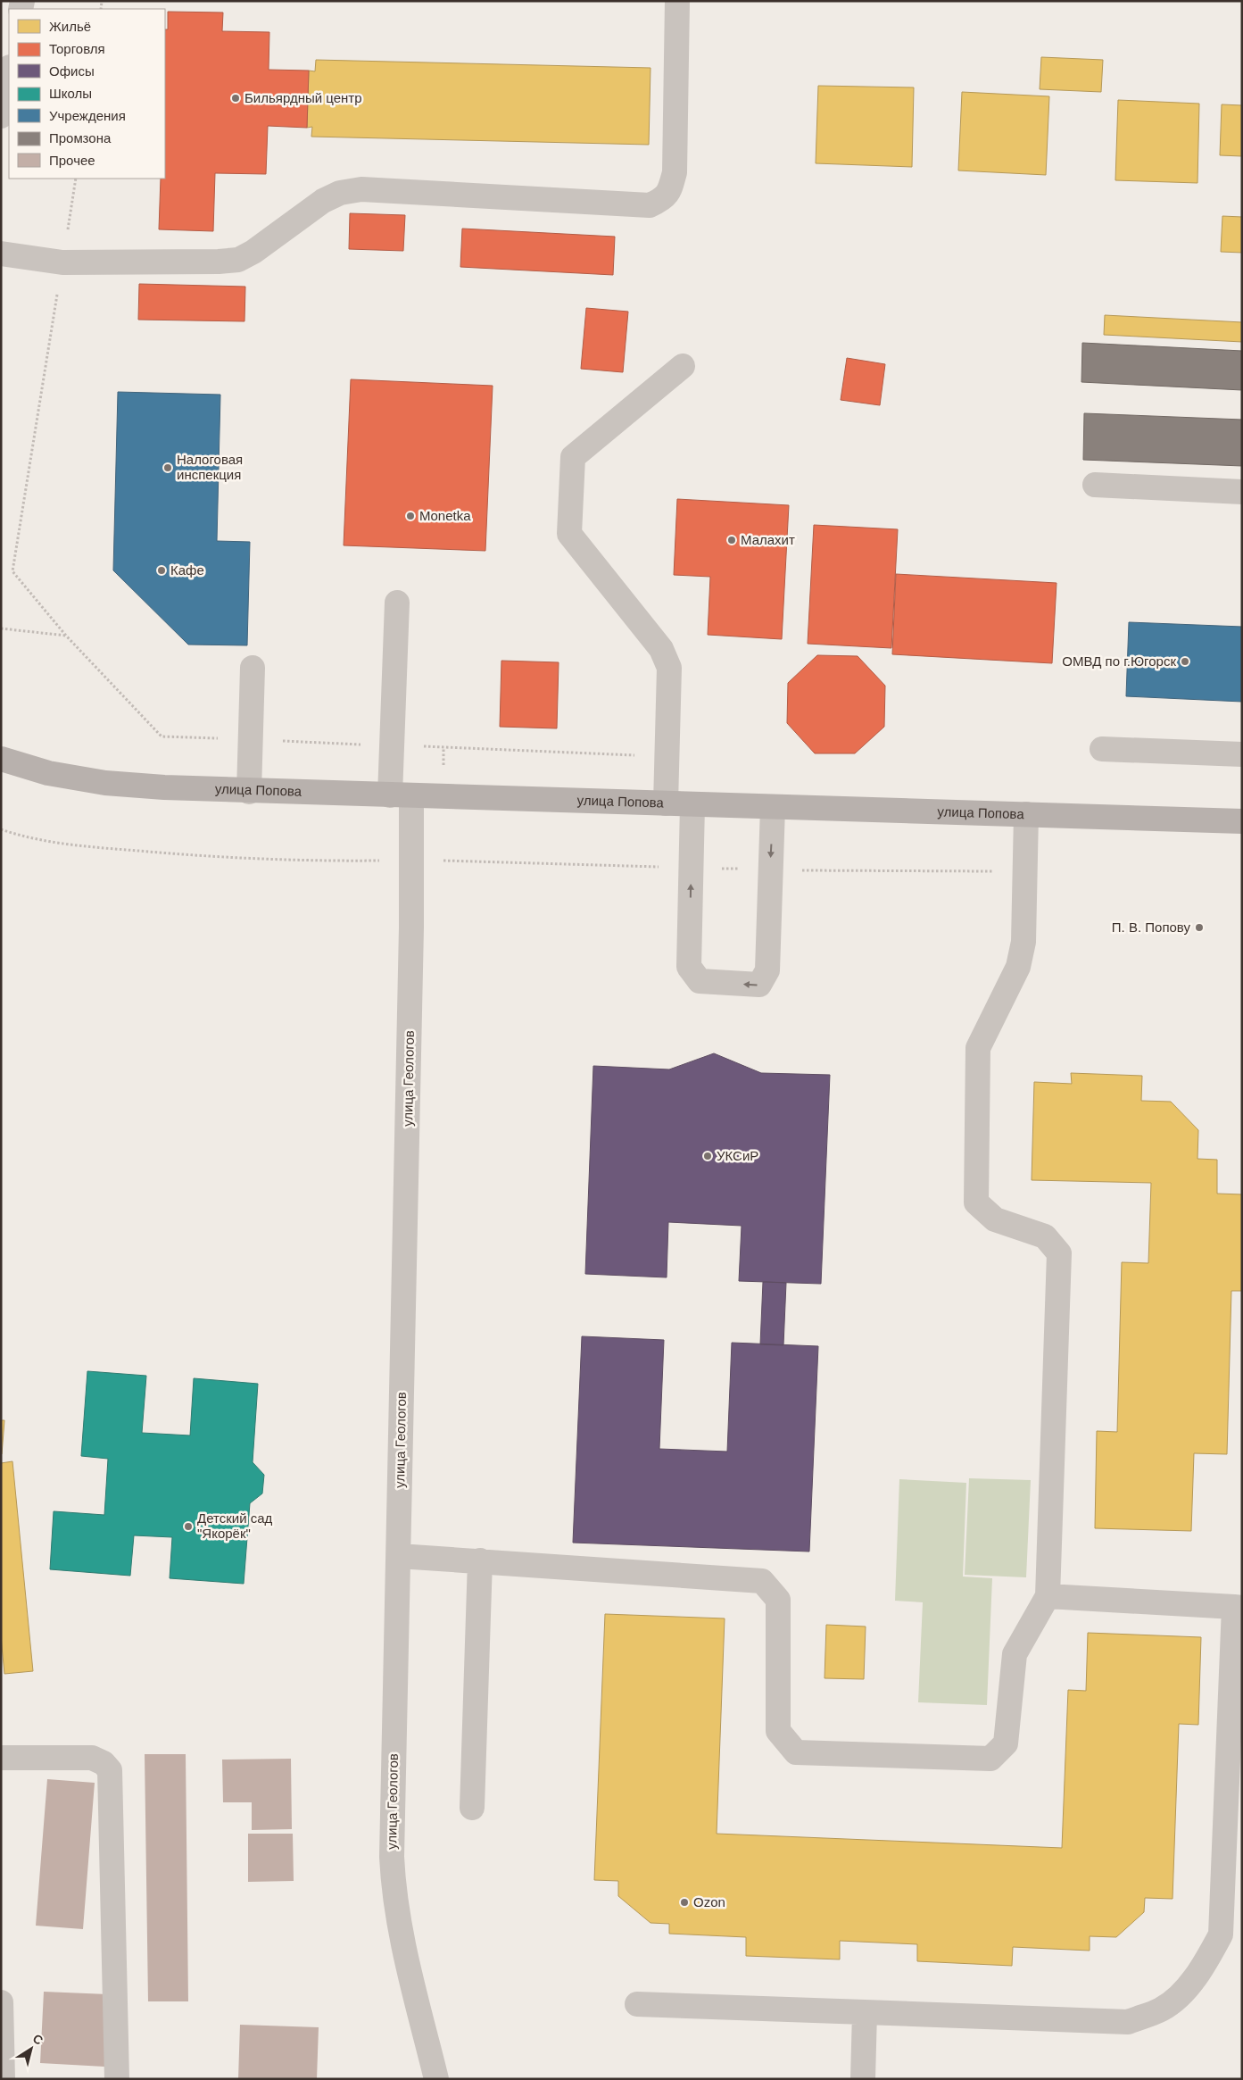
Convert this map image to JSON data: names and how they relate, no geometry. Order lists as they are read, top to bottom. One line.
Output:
{"streets":{"main road":["улица Попова"],"street":["улица Геологов"]},"crossings":[["улица Попова","улица Геологов"]],"places":["Бильярдный центр","Налоговая инспекция","Monetka","Малахит","Кафе","ОМВД по г.Югорск","П. В. Попову","УКСиР","Детский сад \"Якорёк\"","Ozon"],"legend":["Жильё","Торговля","Офисы","Школы","Учреждения","Промзона","Прочее"],"north":"top right"}
